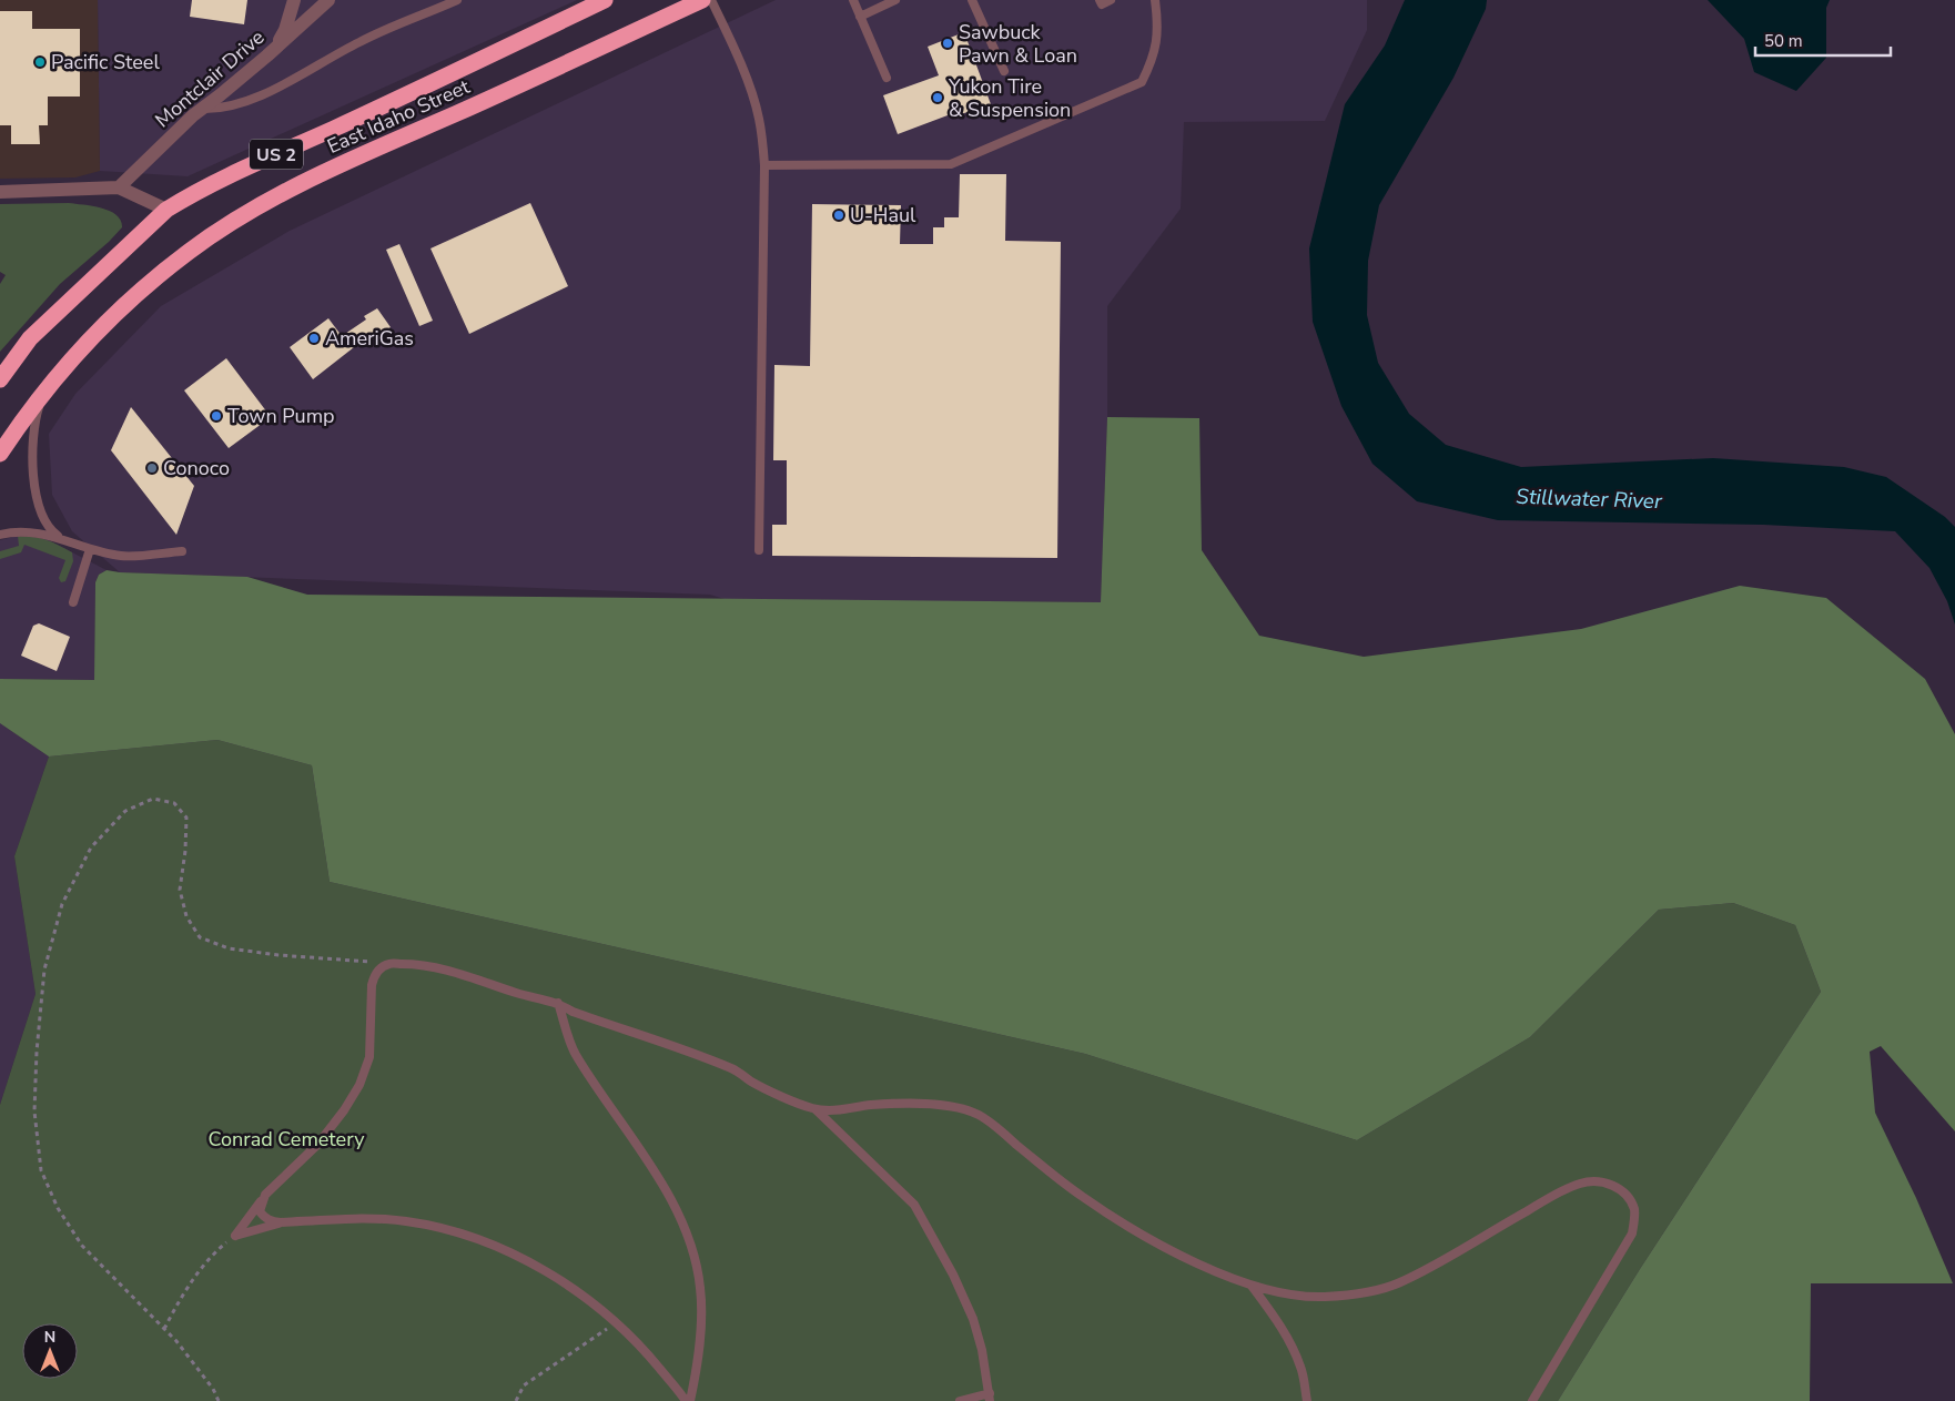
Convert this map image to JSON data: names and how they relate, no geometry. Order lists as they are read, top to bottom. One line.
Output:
{"streets":{"highway":["East Idaho Street","US 2"],"street":["Montclair Drive"]},"water":["Stillwater River"],"parks":["Conrad Cemetery"],"places":["Sawbuck Pawn & Loan","Pacific Steel","Yukon Tire & Suspension","U-Haul","AmeriGas","Town Pump","Conoco"],"scale_bar":"50 m","north":"top"}
